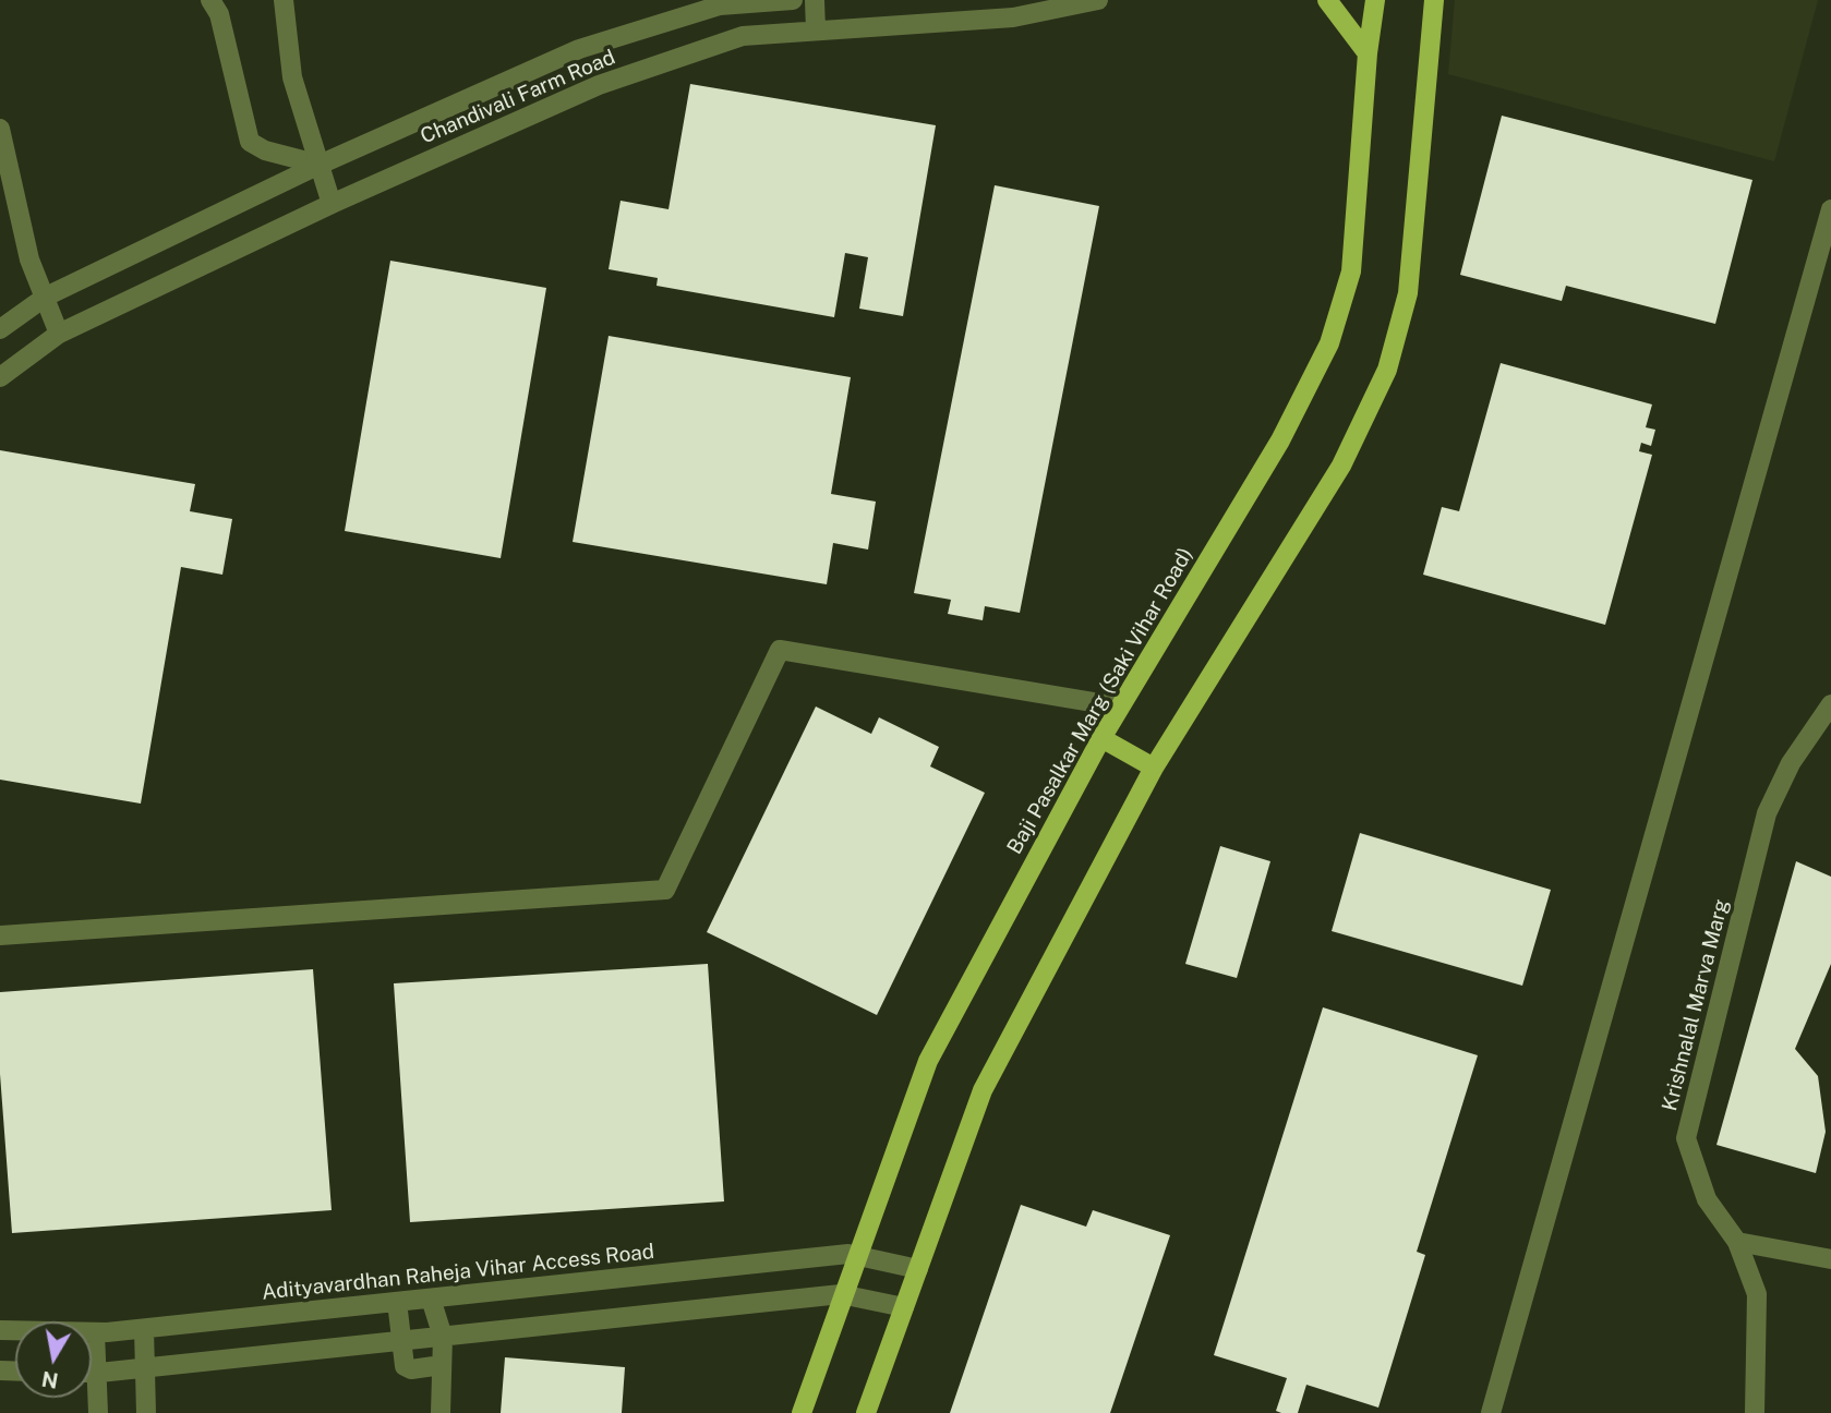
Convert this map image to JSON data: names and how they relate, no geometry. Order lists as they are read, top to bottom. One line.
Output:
{"streets":{"main road":["Baji Pasalkar Marg (Saki Vihar Road)"],"street":["Chandivali Farm Road","Krishnalal Marva Marg","Adityavardhan Raheja Vihar Access Road"]},"crossings":[["Baji Pasalkar Marg (Saki Vihar Road)","Adityavardhan Raheja Vihar Access Road"]],"north":"bottom"}
